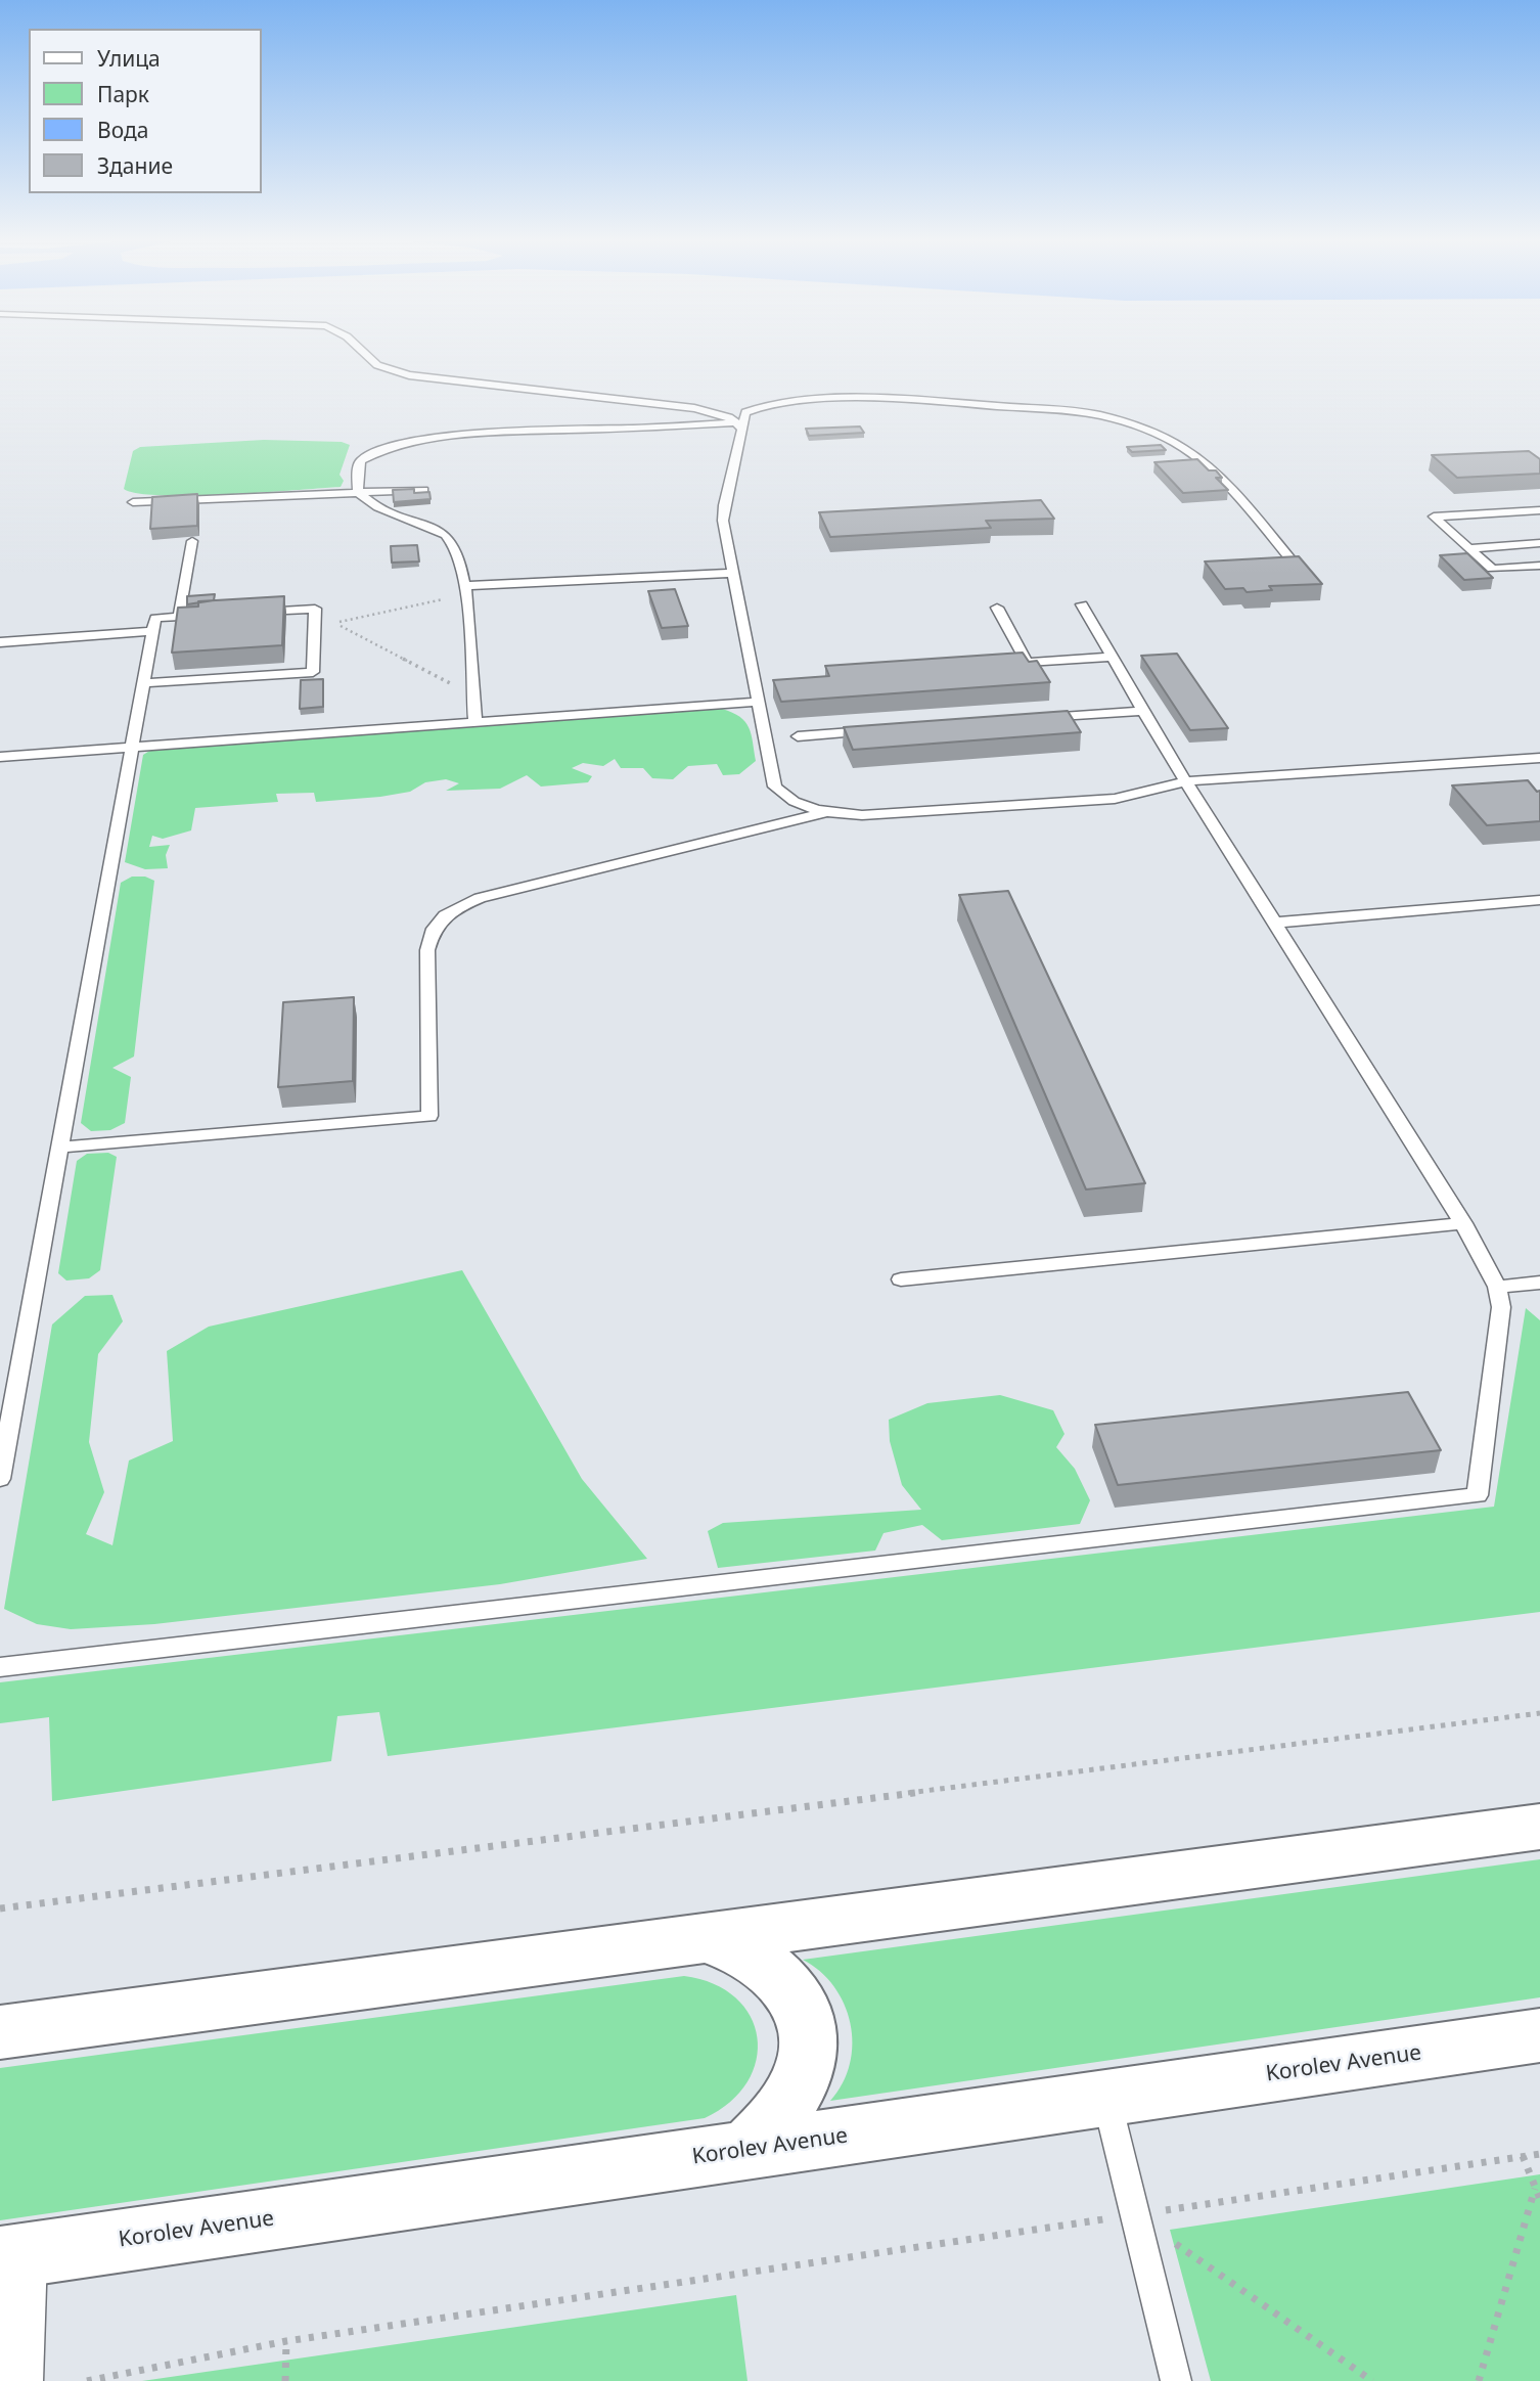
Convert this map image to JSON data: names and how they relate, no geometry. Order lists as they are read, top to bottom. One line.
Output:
{"streets":{"main road":["Korolev Avenue"]},"legend":["Улица","Парк","Вода","Здание"]}
